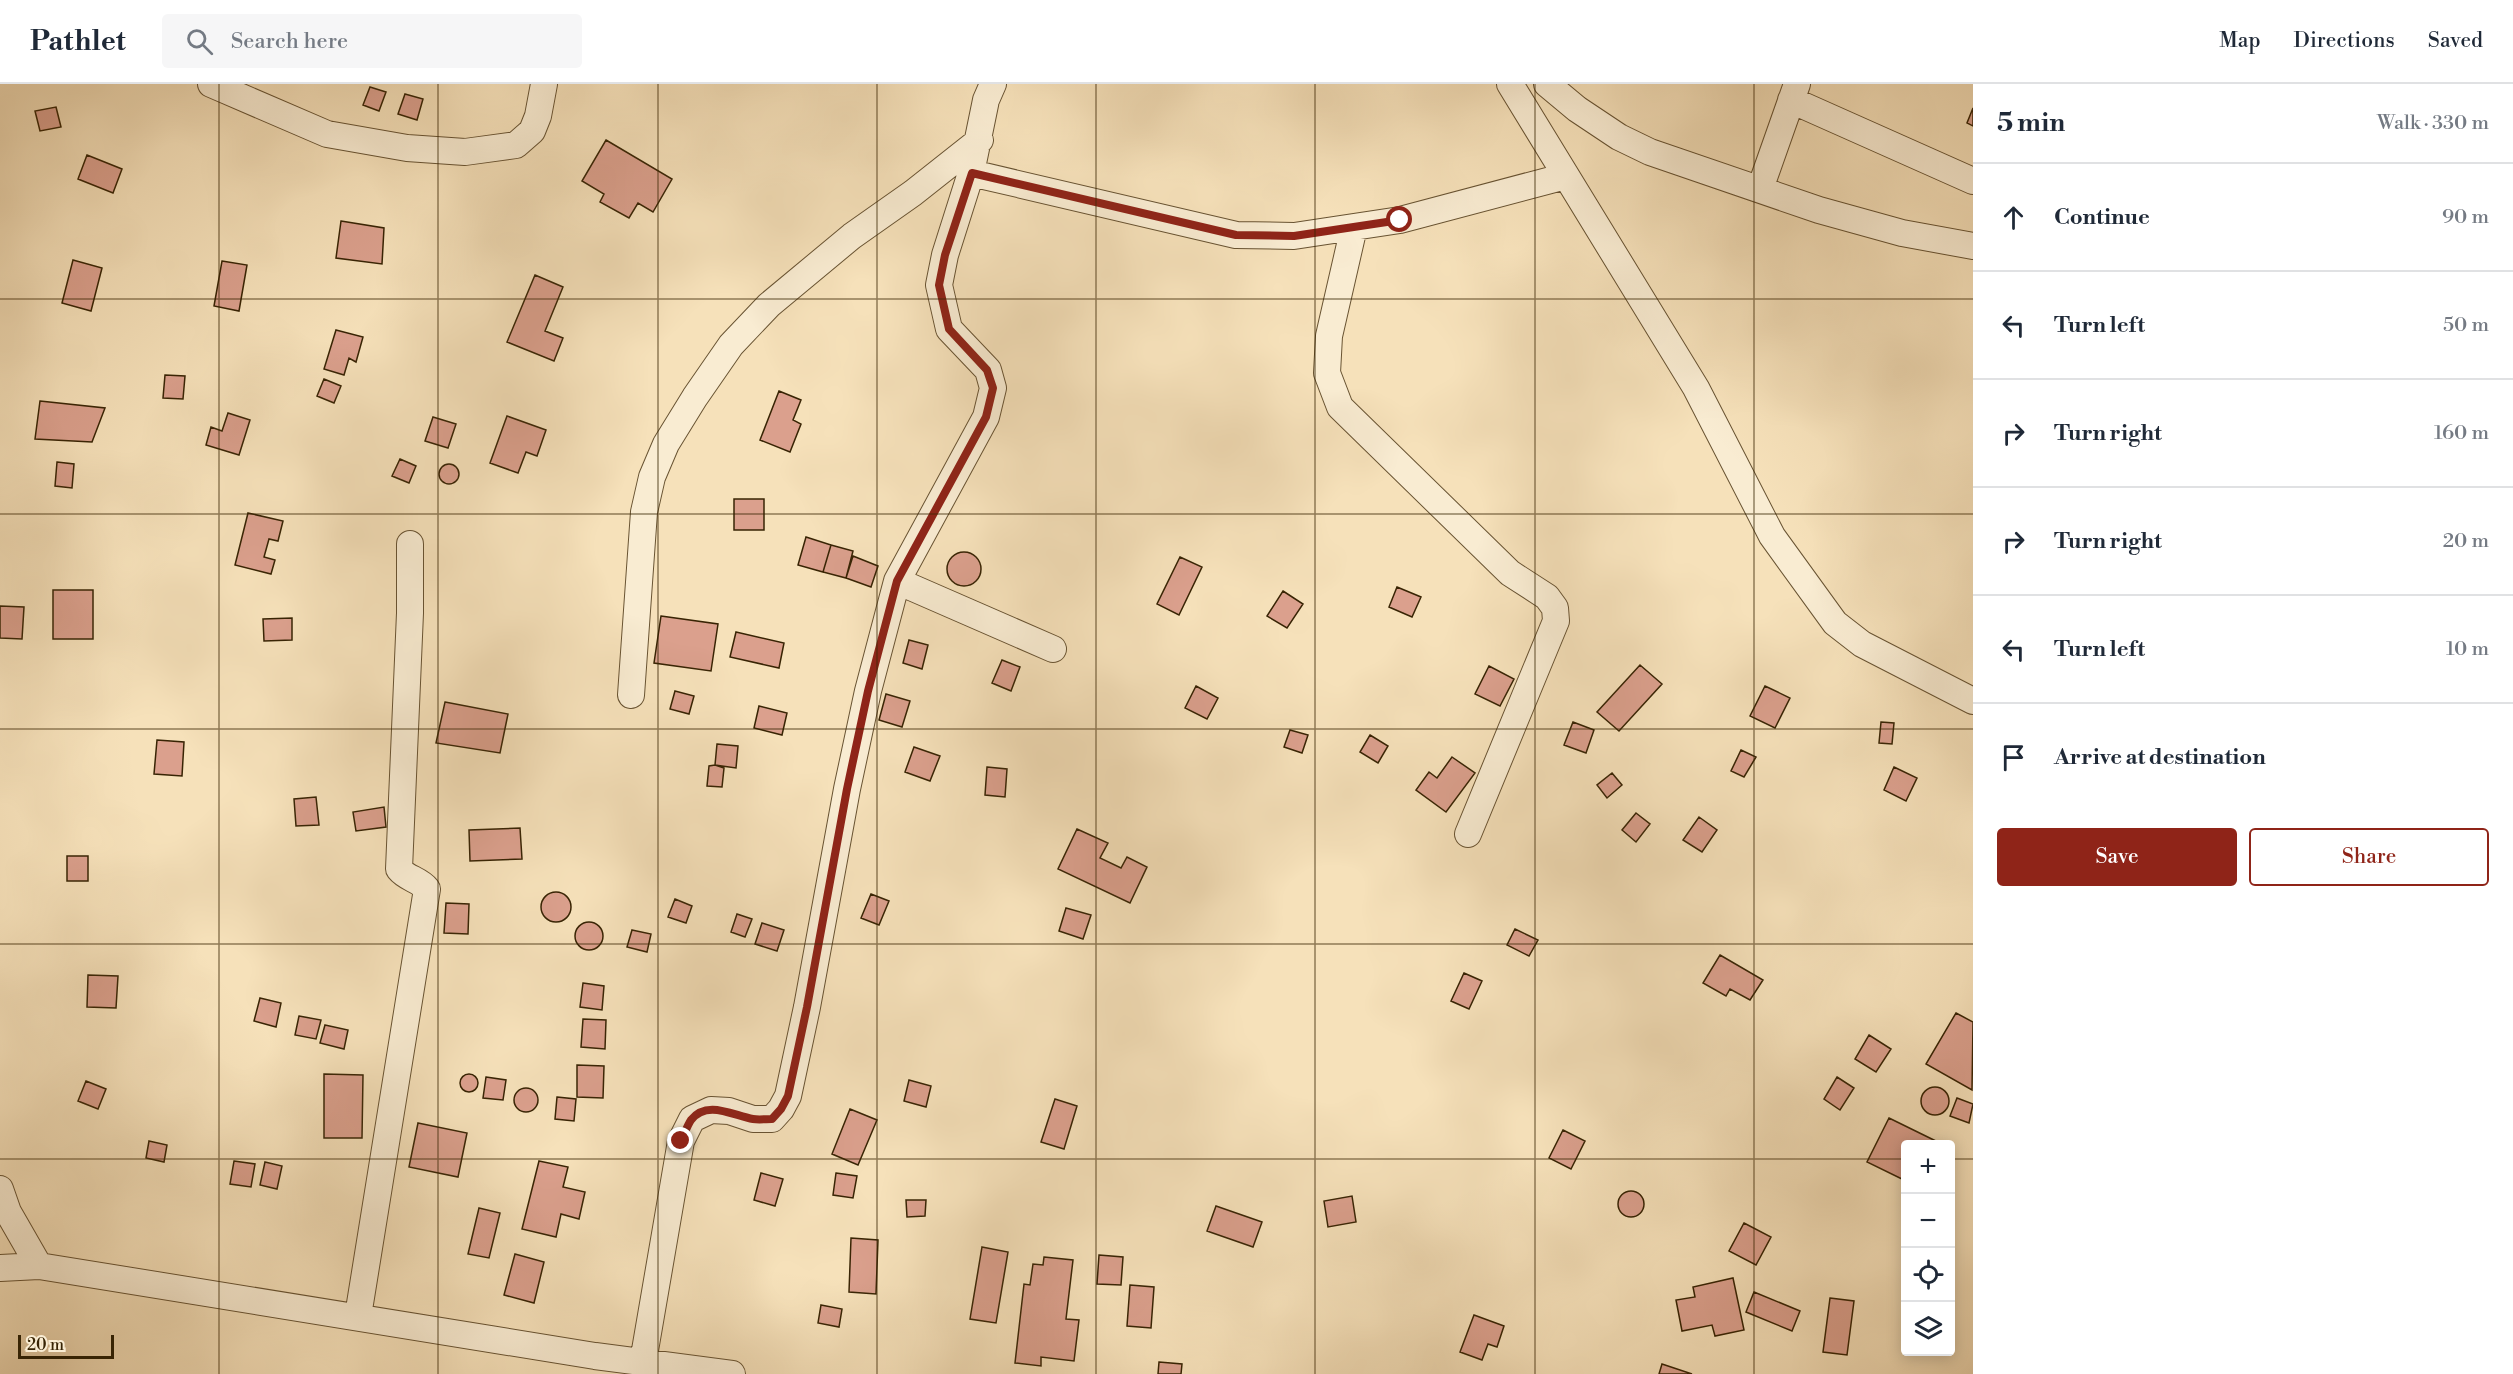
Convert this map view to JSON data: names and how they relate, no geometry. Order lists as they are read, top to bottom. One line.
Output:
{"scale_bar":"20 m","page":{"header":"Pathlet","search":"Search here","nav":["Map","Directions","Saved"],"heading":["5 min","Walk · 330 m"],"list":[["Continue","90 m"],["Turn left","50 m"],["Turn right","160 m"],["Turn right","20 m"],["Turn left","10 m"],"Arrive at destination"],"buttons":["Save","Share"],"map_buttons":["+","−"],"scale":"20 m"}}
